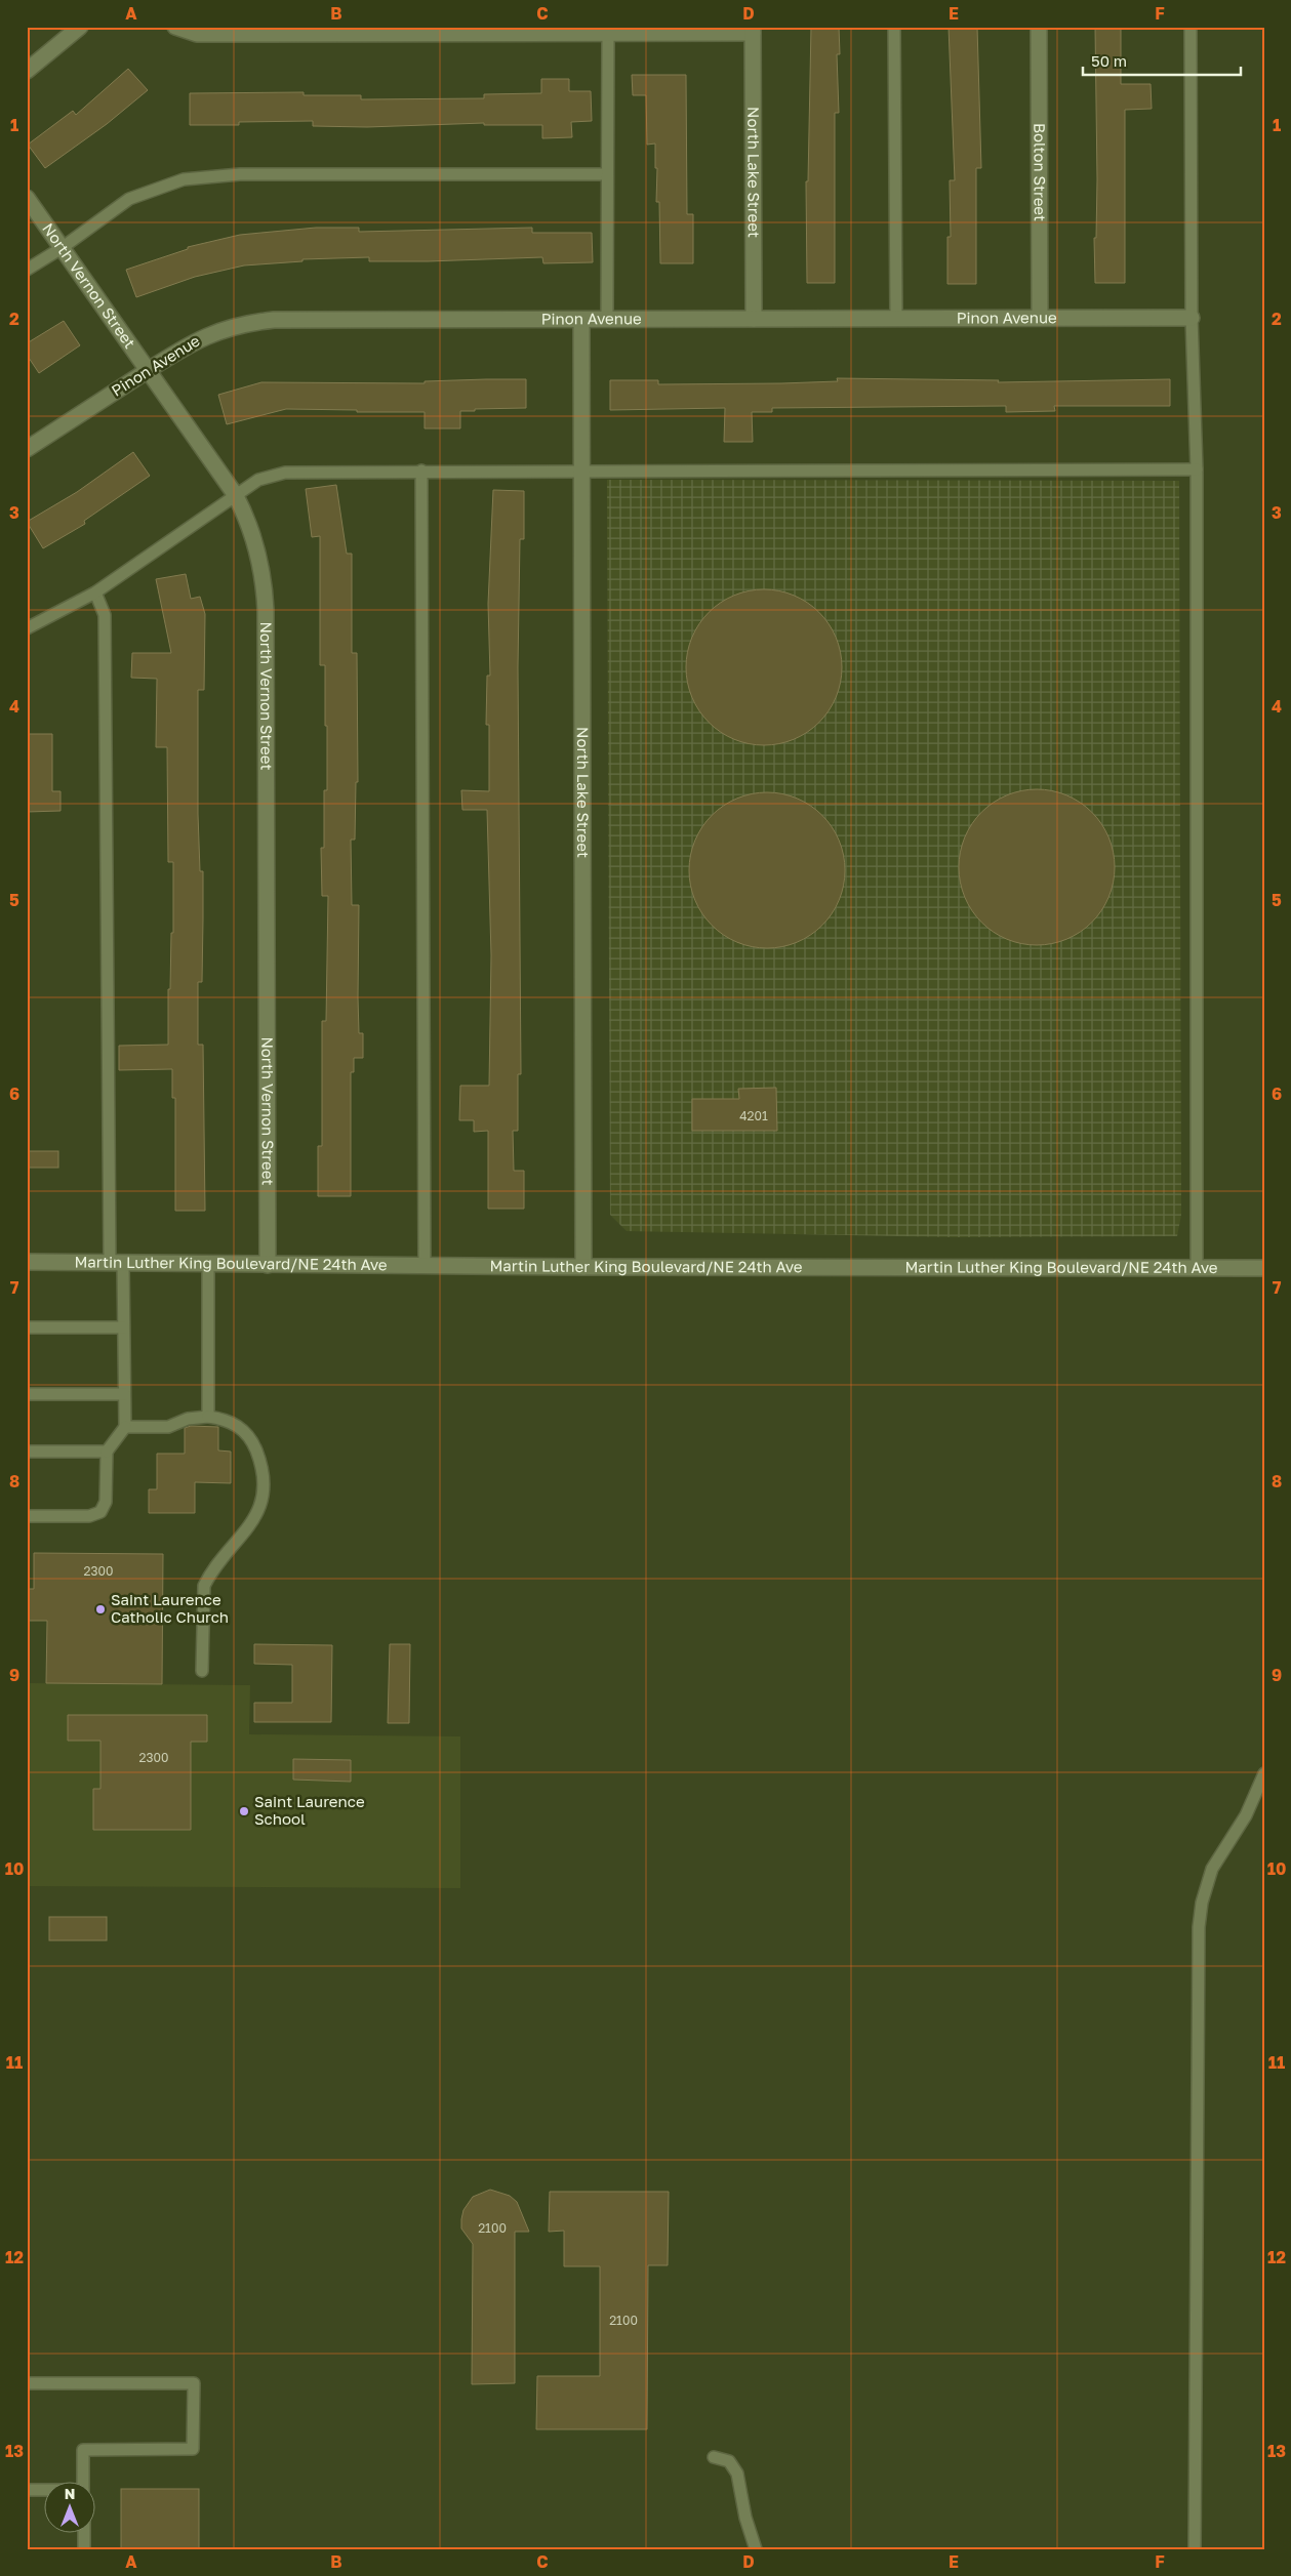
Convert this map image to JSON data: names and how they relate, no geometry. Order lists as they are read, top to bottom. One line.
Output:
{"streets":{"street":["Bolton Street","North Lake Street","North Vernon Street","Pinon Avenue","Martin Luther King Boulevard/NE 24th Ave"]},"crossings":[["Bolton Street","Pinon Avenue"],["North Lake Street","Pinon Avenue"],["North Lake Street","Martin Luther King Boulevard/NE 24th Ave"],["North Vernon Street","Pinon Avenue"],["North Vernon Street","Martin Luther King Boulevard/NE 24th Ave"]],"places":["Saint Laurence Catholic Church","Saint Laurence School"],"house_numbers":["4201","2300","2300","2100","2100"],"scale_bar":"50 m","north":"top","grid":{"columns":["A","B","C","D","E","F"],"rows":["1","2","3","4","5","6","7","8","9","10","11","12","13"]}}
